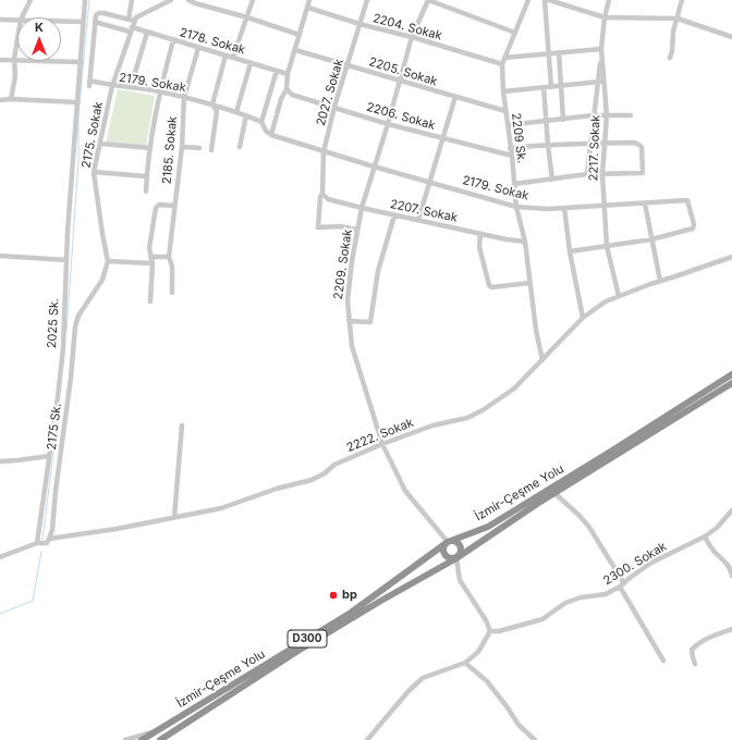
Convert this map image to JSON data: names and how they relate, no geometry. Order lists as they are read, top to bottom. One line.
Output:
{"streets":{"highway":["İzmir-Çeşme Yolu","D300"],"street":["2204. Sokak","2178. Sokak","2205. Sokak","2179. Sokak","2027. Sokak","2206. Sokak","2175. Sokak","2209 Sk.","2217. Sokak","2185. Sokak","2207. Sokak","2209. Sokak","2025 Sk.","2175 Sk.","2222. Sokak","2300. Sokak"]},"crossings":[["2204. Sokak","2027. Sokak"],["2204. Sokak","2209 Sk."],["2204. Sokak","2209. Sokak"],["2178. Sokak","2179. Sokak"],["2178. Sokak","2175. Sokak"],["2178. Sokak","2185. Sokak"],["2205. Sokak","2027. Sokak"],["2205. Sokak","2209 Sk."],["2205. Sokak","2209. Sokak"],["2179. Sokak","2027. Sokak"],["2179. Sokak","2175. Sokak"],["2179. Sokak","2209 Sk."],["2179. Sokak","2217. Sokak"],["2179. Sokak","2185. Sokak"],["2179. Sokak","2209. Sokak"],["2027. Sokak","2206. Sokak"],["2027. Sokak","2207. Sokak"],["2027. Sokak","2209. Sokak"],["2206. Sokak","2209 Sk."],["2206. Sokak","2209. Sokak"],["2175. Sokak","2175 Sk."],["2209 Sk.","2207. Sokak"],["2209 Sk.","2222. Sokak"],["2217. Sokak","2222. Sokak"],["2207. Sokak","2209. Sokak"],["2209. Sokak","2222. Sokak"],["2209. Sokak","İzmir-Çeşme Yolu"],["2025 Sk.","2222. Sokak"],["2175 Sk.","2222. Sokak"]],"places":["bp"],"north":"top"}
